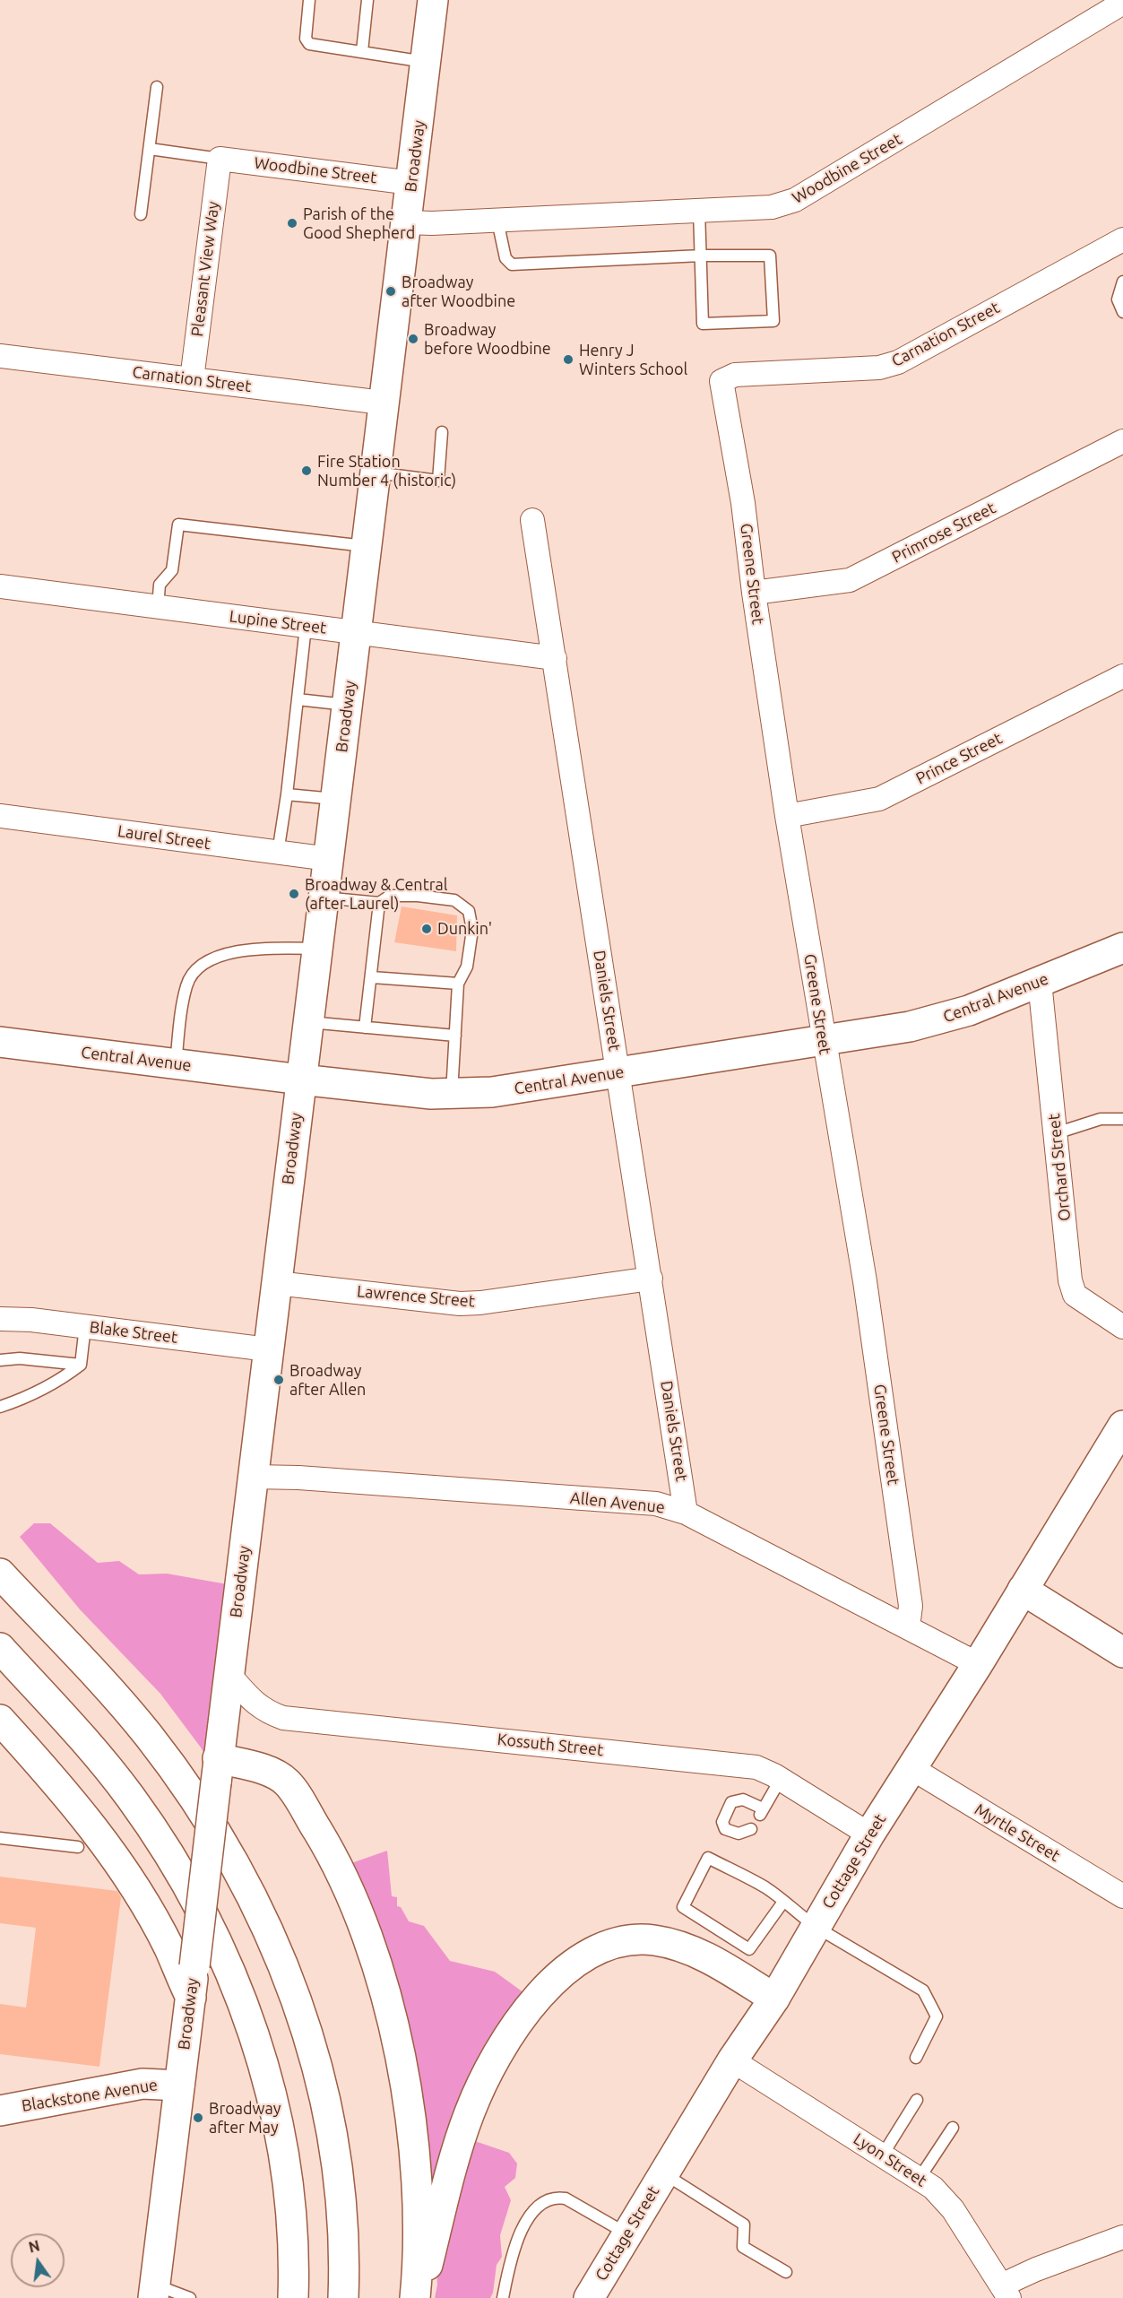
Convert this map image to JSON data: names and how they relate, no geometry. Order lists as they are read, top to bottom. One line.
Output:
{"streets":{"main road":["Broadway","Central Avenue","Cottage Street","Blackstone Avenue"],"street":["Woodbine Street","Pleasant View Way","Carnation Street","Primrose Street","Greene Street","Lupine Street","Prince Street","Laurel Street","Daniels Street","Orchard Street","Lawrence Street","Blake Street","Allen Avenue","Kossuth Street","Myrtle Street","Lyon Street"]},"crossings":[["Broadway","Woodbine Street"],["Broadway","Carnation Street"],["Broadway","Lupine Street"],["Broadway","Laurel Street"],["Broadway","Central Avenue"],["Broadway","Lawrence Street"],["Broadway","Blake Street"],["Broadway","Allen Avenue"],["Broadway","Kossuth Street"],["Broadway","Blackstone Avenue"],["Woodbine Street","Pleasant View Way"],["Pleasant View Way","Carnation Street"],["Carnation Street","Greene Street"],["Primrose Street","Greene Street"],["Greene Street","Prince Street"],["Greene Street","Central Avenue"],["Greene Street","Allen Avenue"],["Lupine Street","Daniels Street"],["Central Avenue","Daniels Street"],["Central Avenue","Orchard Street"],["Daniels Street","Lawrence Street"],["Daniels Street","Allen Avenue"],["Allen Avenue","Cottage Street"],["Kossuth Street","Cottage Street"],["Myrtle Street","Cottage Street"],["Cottage Street","Lyon Street"]],"places":["Parish of the Good Shepherd","Broadway after Woodbine","Broadway before Woodbine","Henry J Winters School","Fire Station Number 4 (historic)","Broadway & Central (after Laurel)","Dunkin'","Broadway after Allen","Broadway after May"],"north":"top"}
